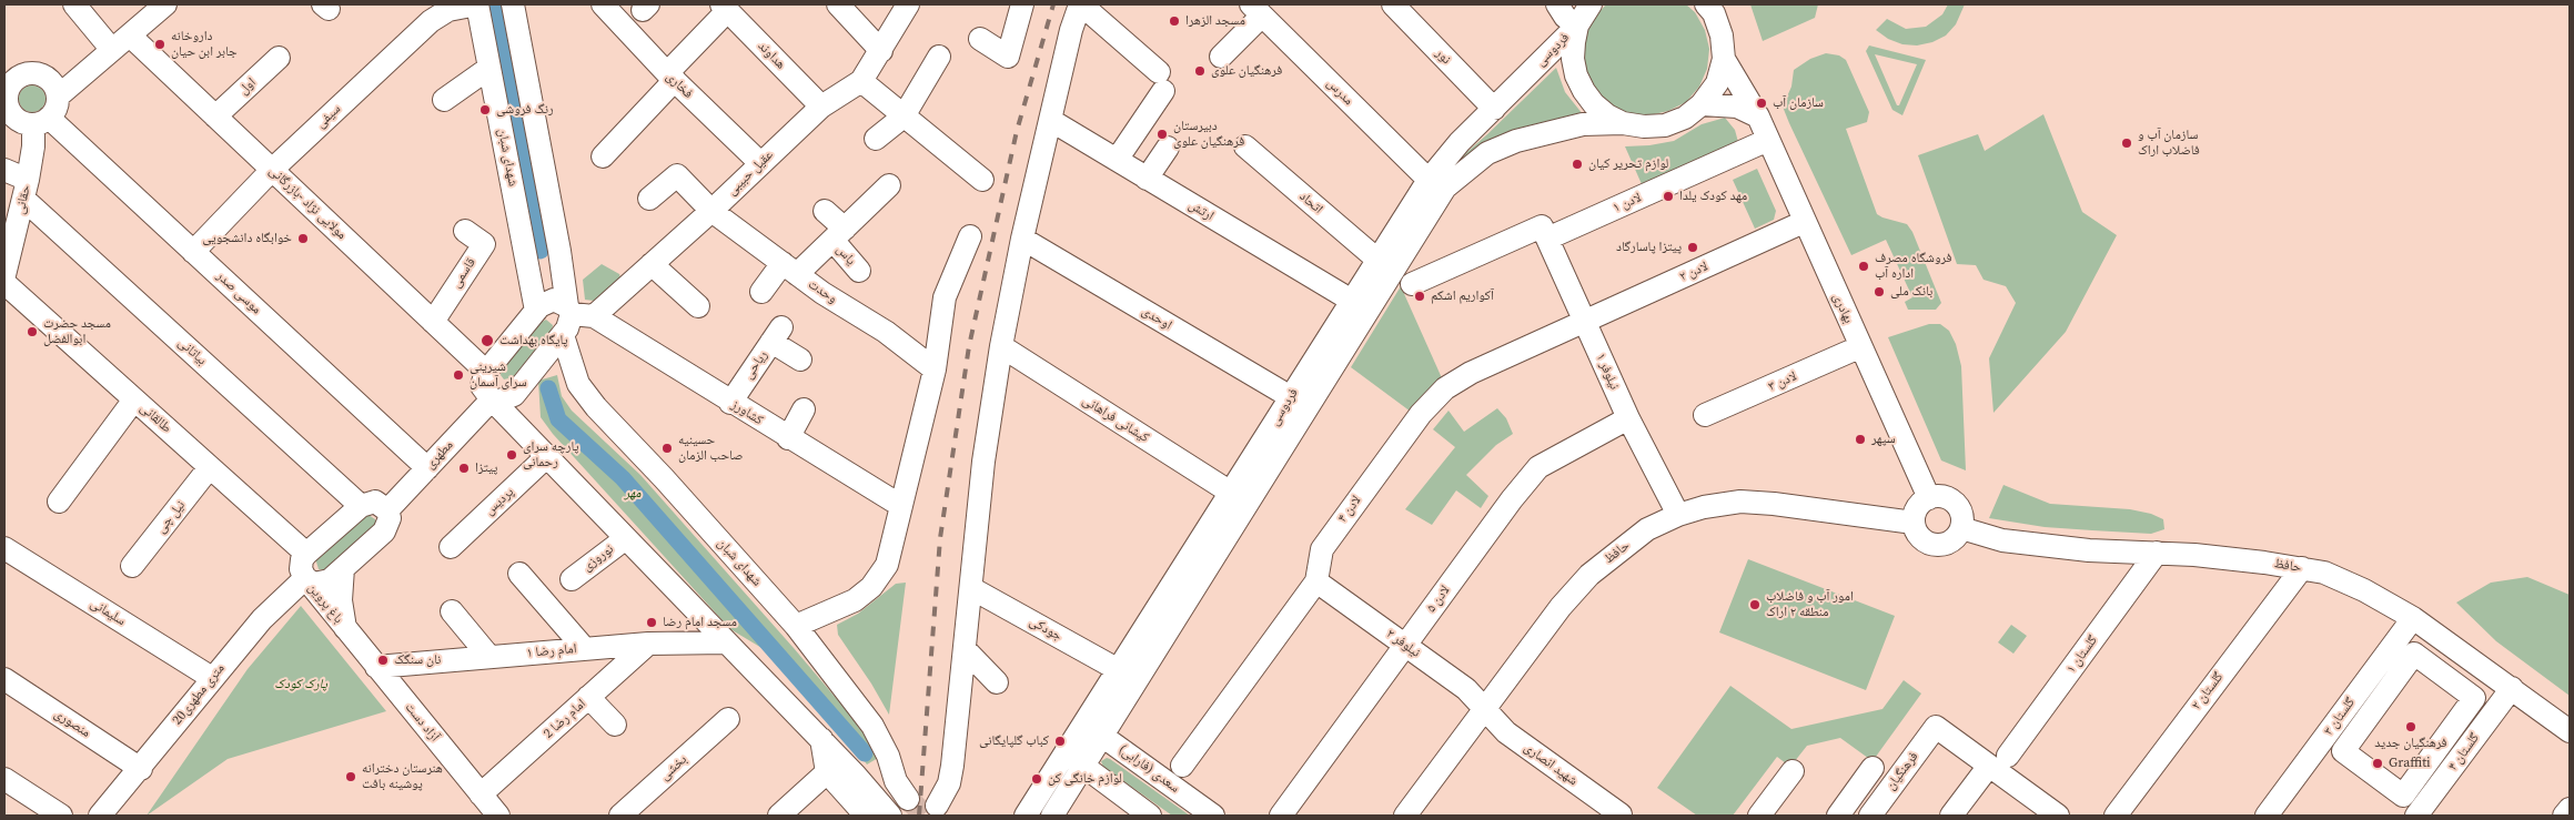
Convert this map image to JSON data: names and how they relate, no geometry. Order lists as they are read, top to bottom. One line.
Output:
{"streets":{"street":["فردوسی","هداوند","نور","فخاری","اول","مدرس","سیفی","شهدای شبان","عقیل حبیبی","حقانی","مولایی نژاد -بازرگانی","اتحاد","لادن ۱","ارتش","یاس","لادن ۲","قاسمی","وحدت","موسی صدر","بهادری","اوحدی","بیاتانی","ریاحی","نیلوفر ۱","لادن ۳","کشاورز","طالقانی","کیشانی فراهانی","مطهری","پردیس","لادن ۴","نیل چی","حافظ","نوروزی","لادن ۵","باغ پروین","سلیمانی","جودکی","نیلوفر ۲","امام رضا ۱","گلستان ۱","گلستان ۲","20متری مطهری","گلستان ۳","امام رضا 2","آزاد دست","منصوری","گلستان ۴","شهید انصاری","بخشی","سعدی (فارابی)","فرهنگیان"]},"crossings":[["فردوسی","نور"],["فردوسی","مدرس"],["فردوسی","اتحاد"],["فردوسی","ارتش"],["فردوسی","اوحدی"],["فردوسی","کیشانی فراهانی"],["فردوسی","جودکی"],["فردوسی","سعدی (فارابی)"],["هداوند","عقیل حبیبی"],["فخاری","عقیل حبیبی"],["اول","مولایی نژاد -بازرگانی"],["سیفی","شهدای شبان"],["سیفی","مولایی نژاد -بازرگانی"],["سیفی","موسی صدر"],["عقیل حبیبی","وحدت"],["عقیل حبیبی","کشاورز"],["حقانی","موسی صدر"],["حقانی","بیاتانی"],["مولایی نژاد -بازرگانی","قاسمی"],["لادن ۱","بهادری"],["لادن ۱","نیلوفر ۱"],["لادن ۲","بهادری"],["لادن ۲","نیلوفر ۱"],["لادن ۲","لادن ۴"],["موسی صدر","مطهری"],["بهادری","لادن ۳"],["بهادری","حافظ"],["ریاحی","کشاورز"],["نیلوفر ۱","لادن ۴"],["نیلوفر ۱","حافظ"],["نیلوفر ۱","لادن ۵"],["طالقانی","نیل چی"],["لادن ۴","نیلوفر ۲"],["حافظ","نیلوفر ۲"],["حافظ","گلستان ۱"],["حافظ","گلستان ۲"],["حافظ","گلستان ۳"],["حافظ","گلستان ۴"],["حافظ","شهید انصاری"],["لادن ۵","نیلوفر ۲"],["باغ پروین","20متری مطهری"],["باغ پروین","آزاد دست"],["سلیمانی","20متری مطهری"],["نیلوفر ۲","شهید انصاری"],["امام رضا ۱","امام رضا 2"],["امام رضا ۱","آزاد دست"],["گلستان ۱","فرهنگیان"],["20متری مطهری","منصوری"],["امام رضا 2","آزاد دست"]],"parks":["مهر","پارک کودک"],"places":["مسجد الزهرا","داروخانه جابر ابن حیان","فرهنگیان علوی","سازمان آب","رنگ فروشی","دبیرستان فرهنگیان علوی","سازمان آب و فاضلاب اراک","لوازم تحریر کیان","مهد کودک یلدا","خوابگاه دانشجویی","پیتزا پاسارگاد","فروشگاه مصرف اداره آب","بانک ملی","آکواریم اشکم","مسجد حضرت ابوالفضل","پایگاه بهداشت","شیرینی سرای آسمان","سپهر","حسینیه صاحب الزمان","پارچه سرای رحمانی","پیتزا","امور آب و فاضلاب منطقه ۲ اراک","مسجد امام رضا","نان سنگک","فرهنگیان جدید","کباب گلپایگانی","Graffiti","هنرستان دخترانه پوشینه بافت","لوازم خانگی کن"]}
